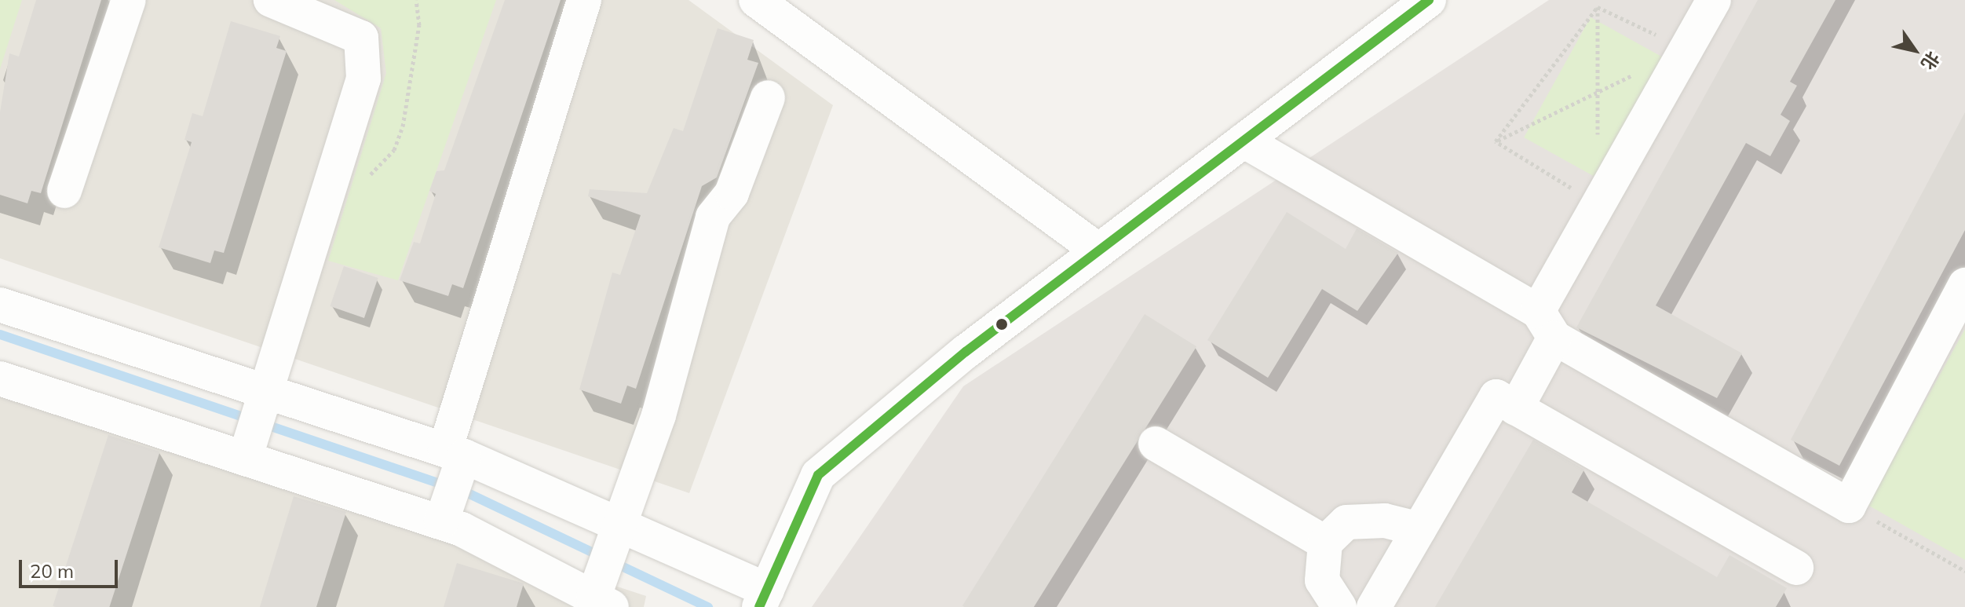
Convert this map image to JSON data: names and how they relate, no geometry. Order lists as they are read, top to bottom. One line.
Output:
{"scale_bar":"20 m","north":"bottom right"}
